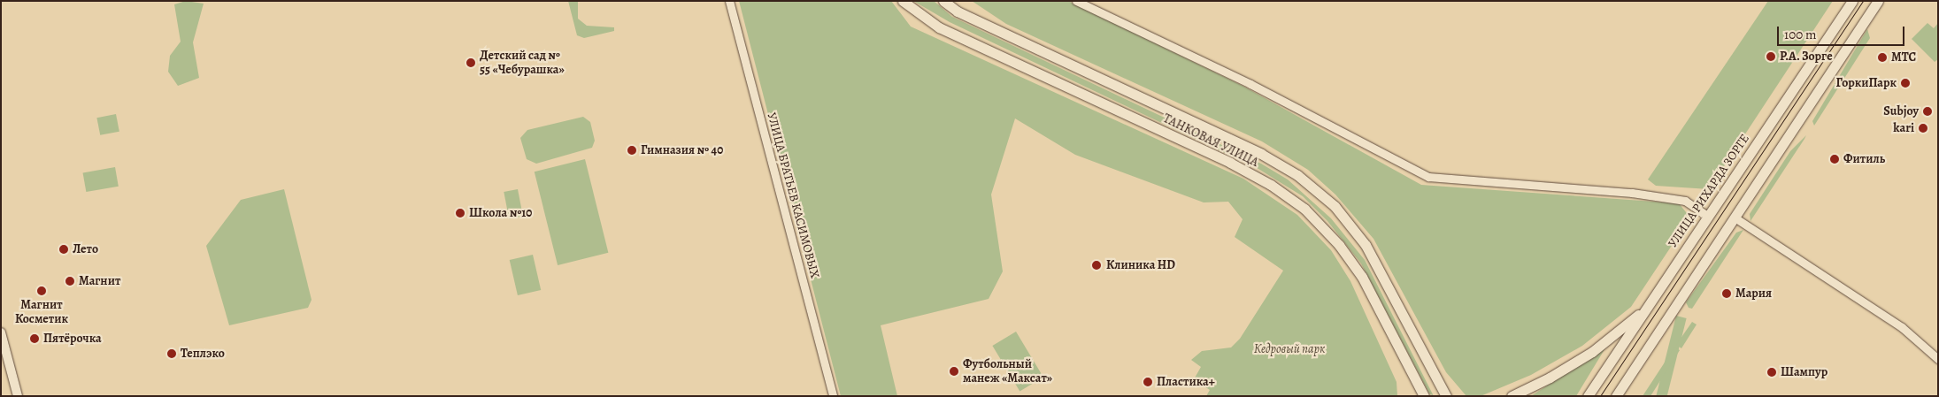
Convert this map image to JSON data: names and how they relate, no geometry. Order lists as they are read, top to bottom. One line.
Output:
{"streets":{"main road":["ТАНКОВАЯ УЛИЦА","УЛИЦА РИХАРДА ЗОРГЕ"],"street":["УЛИЦА БРАТЬЕВ КАСИМОВЫХ"]},"parks":["Кедровый парк"],"places":["Р.А. Зорге","МТС","Детский сад № 55 «Чебурашка»","ГоркиПарк","Subjoy","kari","Гимназия № 40","Фитиль","Школа №10","Лето","Клиника HD","Магнит","Магнит Косметик","Мария","Пятёрочка","Теплэко","Футбольный манеж «Максат»","Шампур","Пластика+"],"scale_bar":"100 m"}
